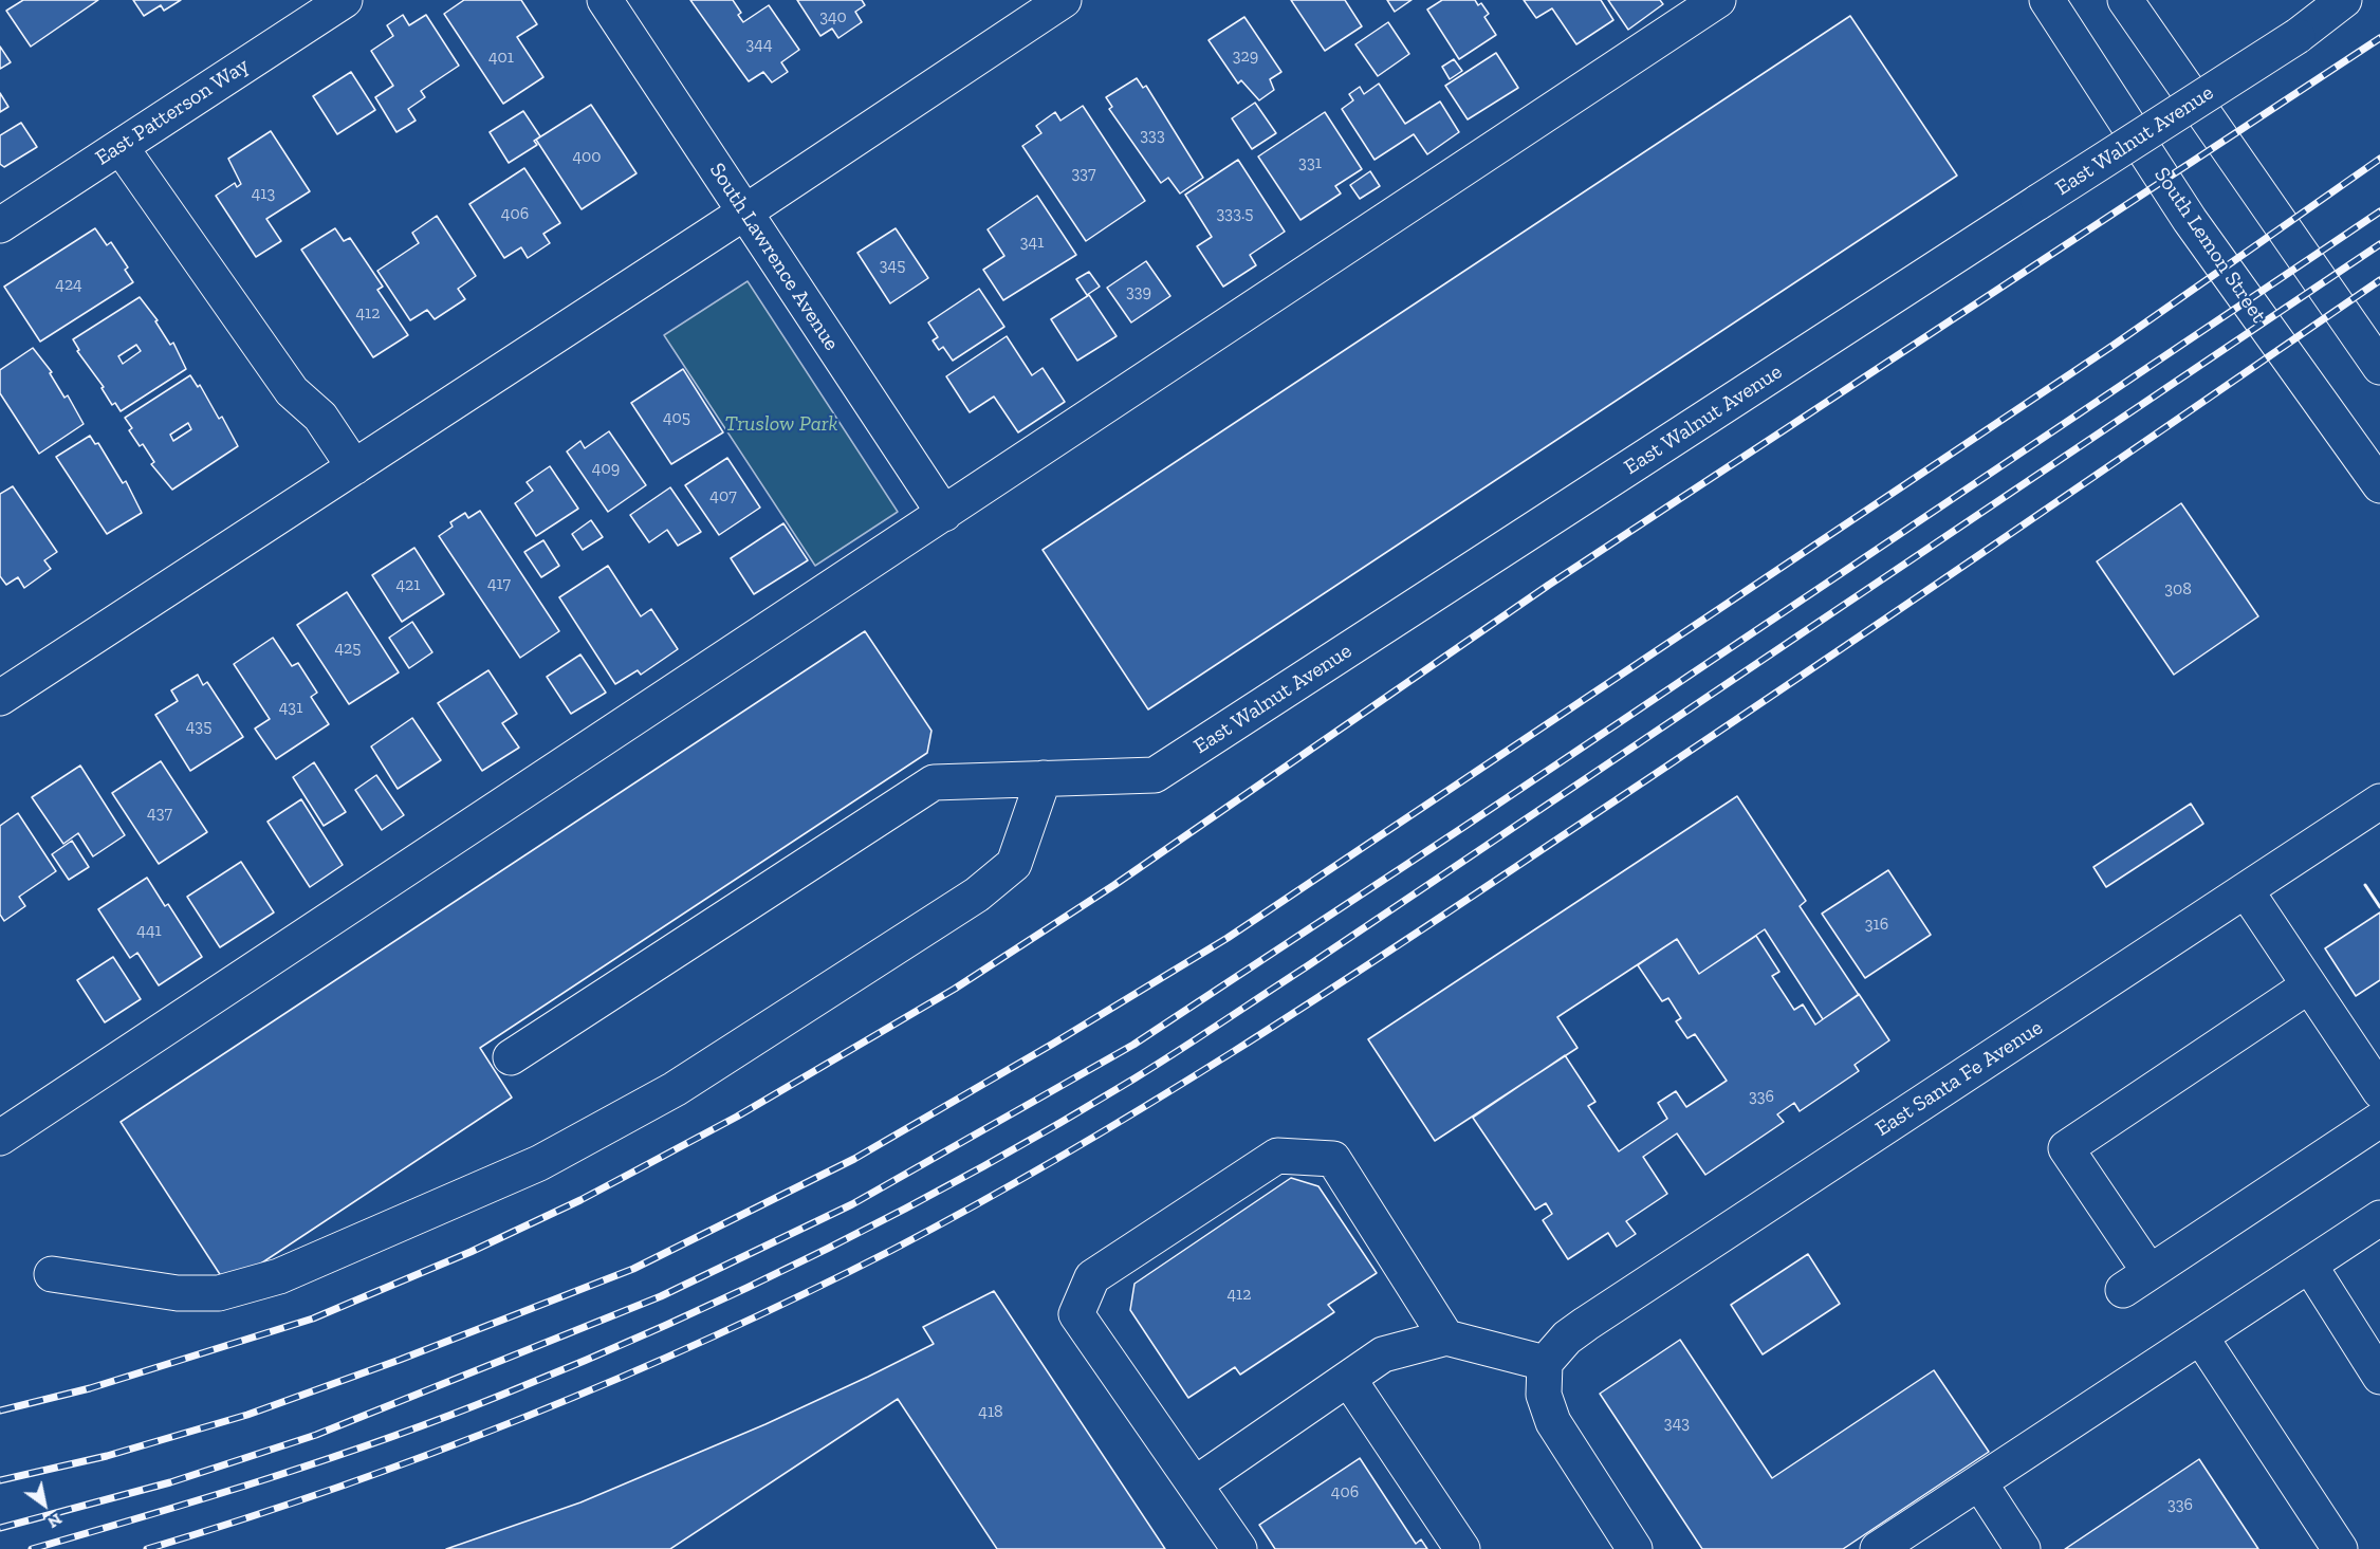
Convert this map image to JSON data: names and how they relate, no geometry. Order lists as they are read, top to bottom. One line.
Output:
{"streets":{"street":["East Patterson Way","East Walnut Avenue","South Lemon Street","South Lawrence Avenue","East Santa Fe Avenue"]},"parks":["Truslow Park"],"house_numbers":["340","344","329","401","333","400","331","337","413","406","333.5","341","345","424","339","412","405","409","407","417","421","308","425","431","435","437","316","441","336","412","418","343","406","336"],"north":"bottom right"}
